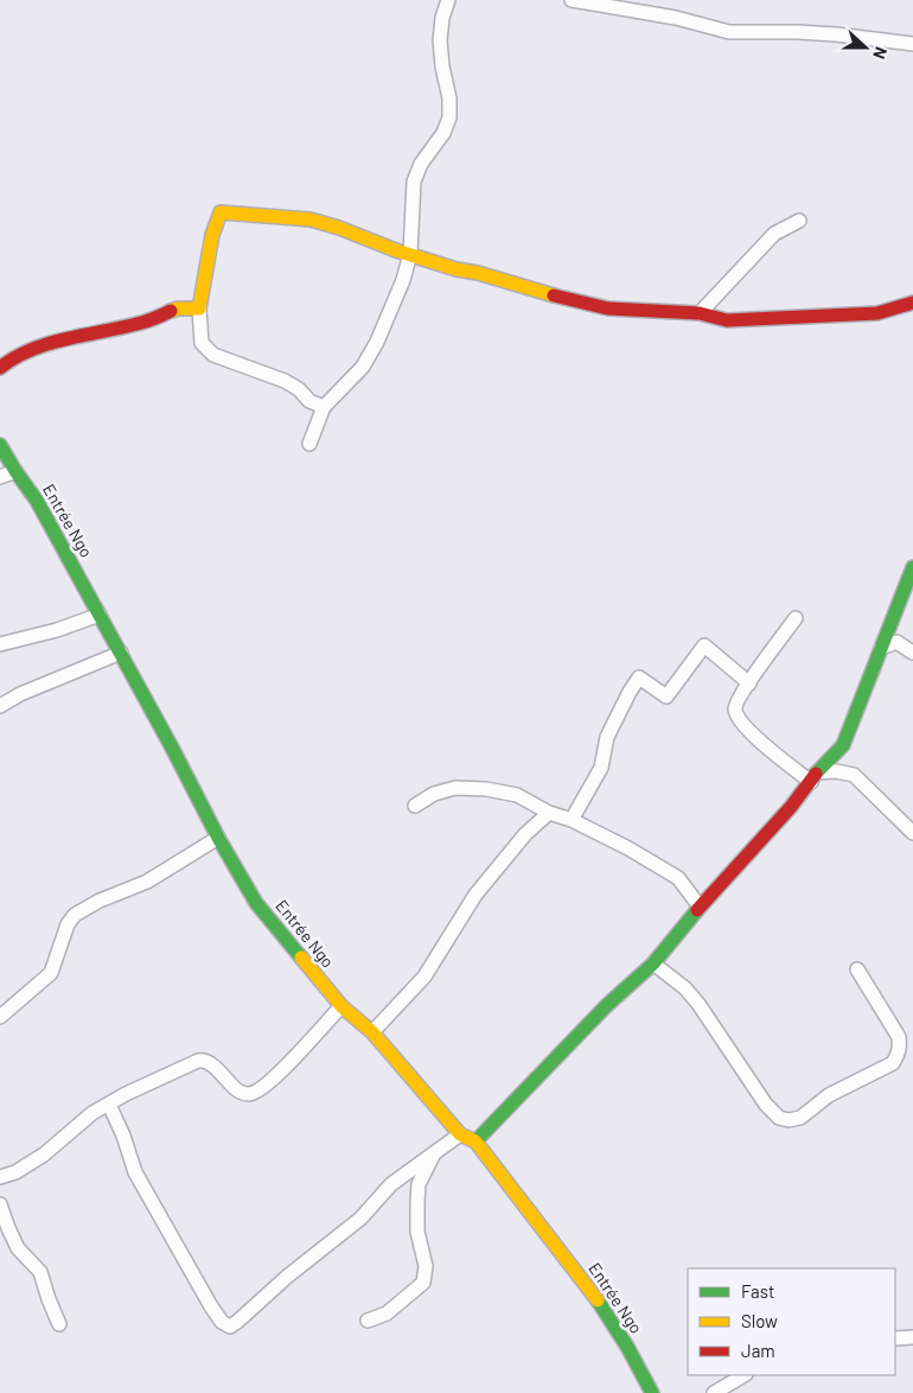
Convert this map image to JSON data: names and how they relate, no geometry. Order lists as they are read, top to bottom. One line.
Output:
{"streets":{"street":["Entrée Ngo"]},"legend":["Fast","Slow","Jam"],"north":"right"}
